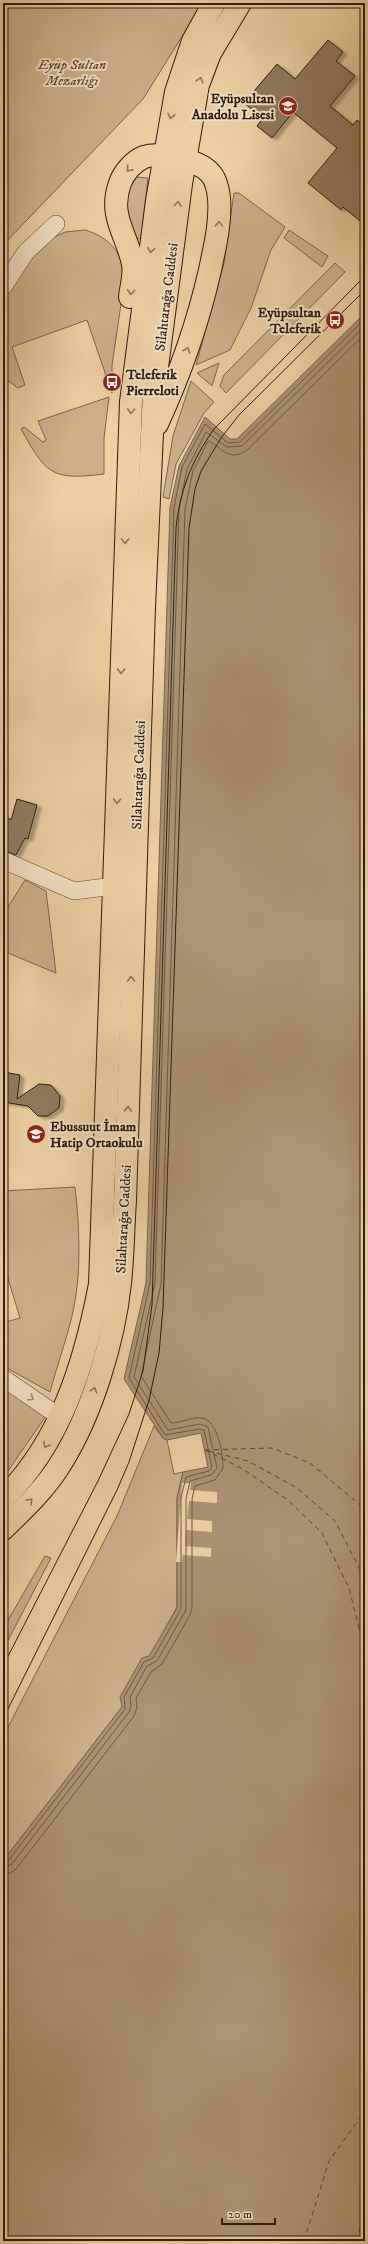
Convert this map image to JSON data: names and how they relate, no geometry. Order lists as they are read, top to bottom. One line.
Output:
{"streets":{"main road":["Silahtarağa Caddesi"]},"parks":["Eyüp Sultan Mezarlığı"],"places":{"school or university":["Eyüpsultan Anadolu Lisesi","Ebussuut İmam Hatip Ortaokulu"],"bus stop":["Eyüpsultan Teleferik","Teleferik Pierreloti"]},"scale_bar":"20 m"}
